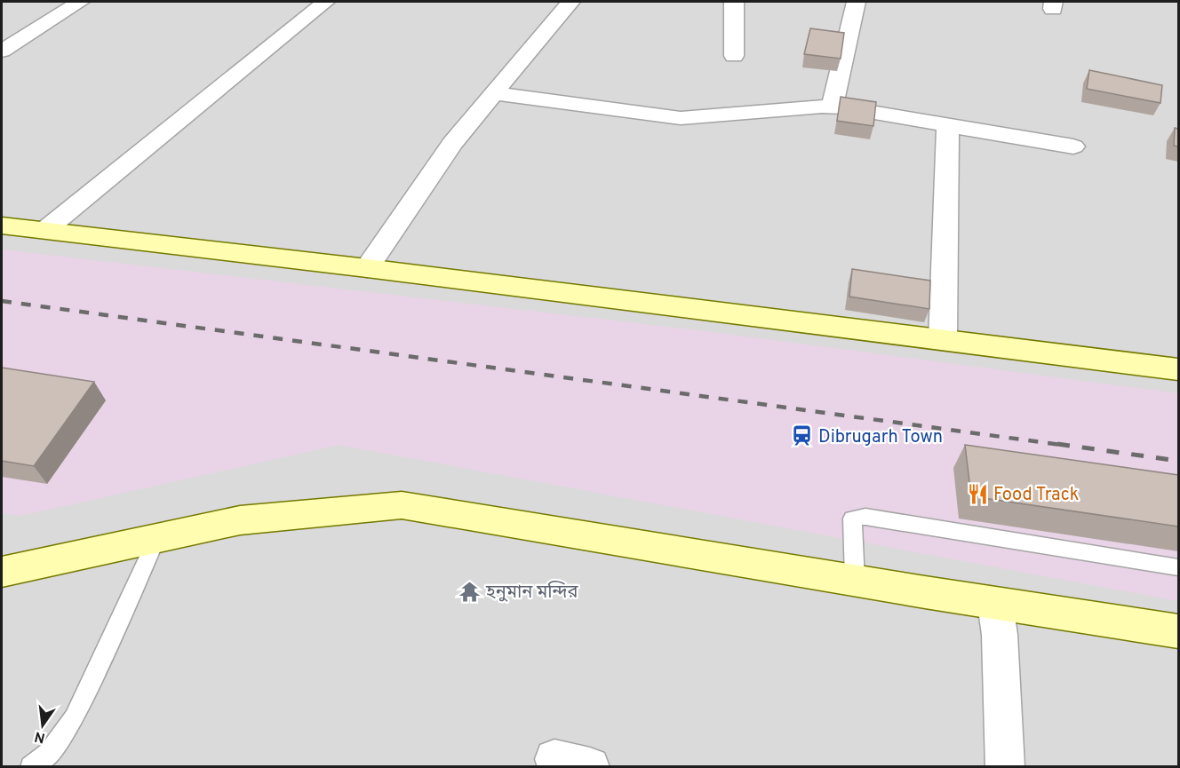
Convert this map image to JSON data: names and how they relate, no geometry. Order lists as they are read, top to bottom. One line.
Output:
{"places":{"station":["Dibrugarh Town"],"restaurant":["Food Track"],"temple":["হনুমান মন্দির"]},"north":"bottom"}
